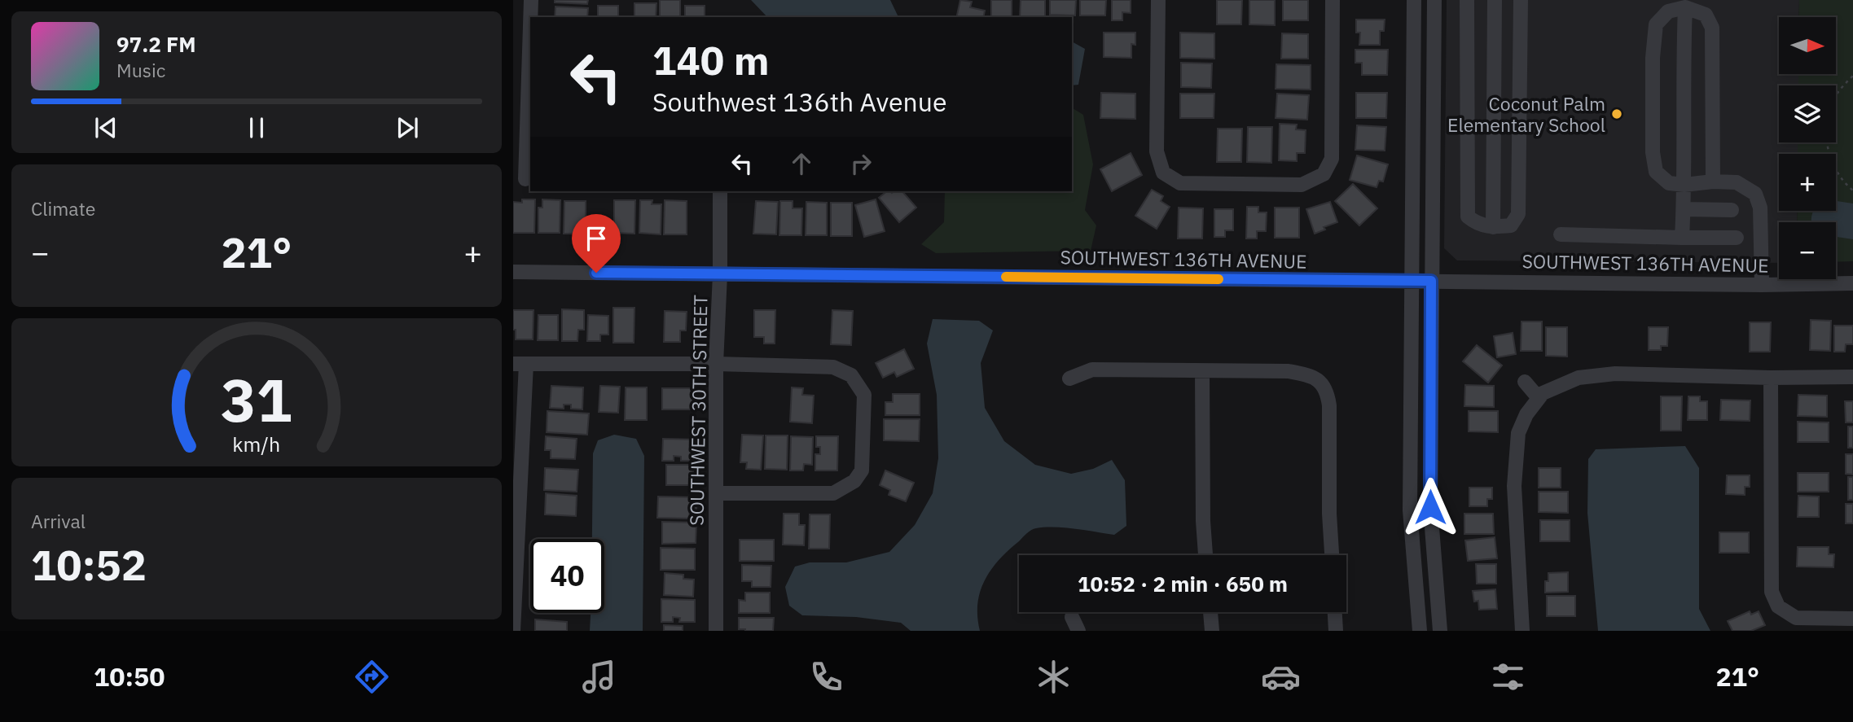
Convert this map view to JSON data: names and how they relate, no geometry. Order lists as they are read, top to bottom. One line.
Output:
{"streets":{"street":["SOUTHWEST 136TH AVENUE","SOUTHWEST 30TH STREET"]},"crossings":[["SOUTHWEST 136TH AVENUE","SOUTHWEST 30TH STREET"]],"places":["Coconut Palm Elementary School"],"north":"right","page":{"map_buttons":["+","−"],"turn":["140 m","Southwest 136th Avenue"],"song":["97.2 FM","Music"],"tile":["Climate",["Arrival","10:52"]],"heat":["−","21°","+"],"limit":"40","trip":"10:52 · 2 min · 650 m","tabs":["10:50","21°"],"gauge":["31","km/h"]}}
